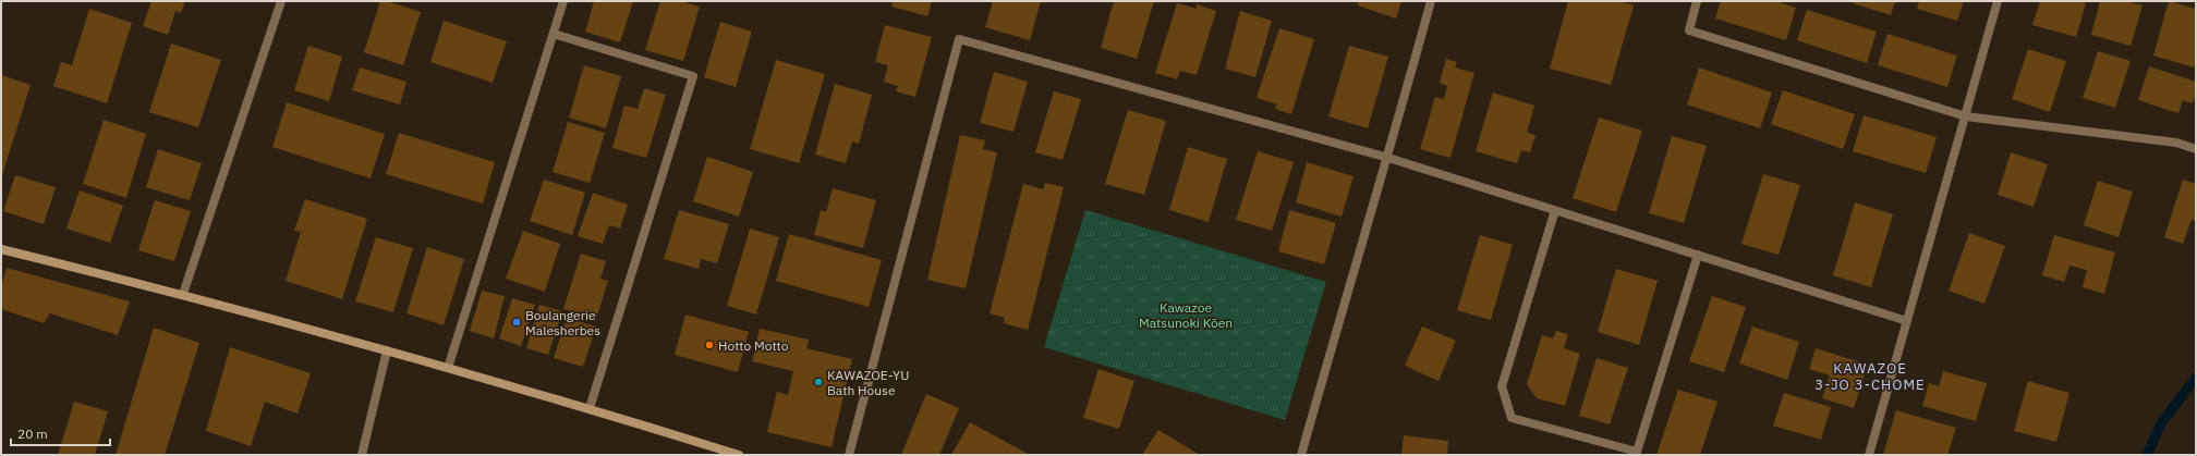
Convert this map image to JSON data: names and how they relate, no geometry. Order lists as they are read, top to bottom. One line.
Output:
{"districts":["KAWAZOE 3-JO 3-CHOME"],"parks":["Kawazoe Matsunoki Kōen"],"places":["Boulangerie Malesherbes","Hotto Motto","KAWAZOE-YU Bath House"],"scale_bar":"20 m"}
